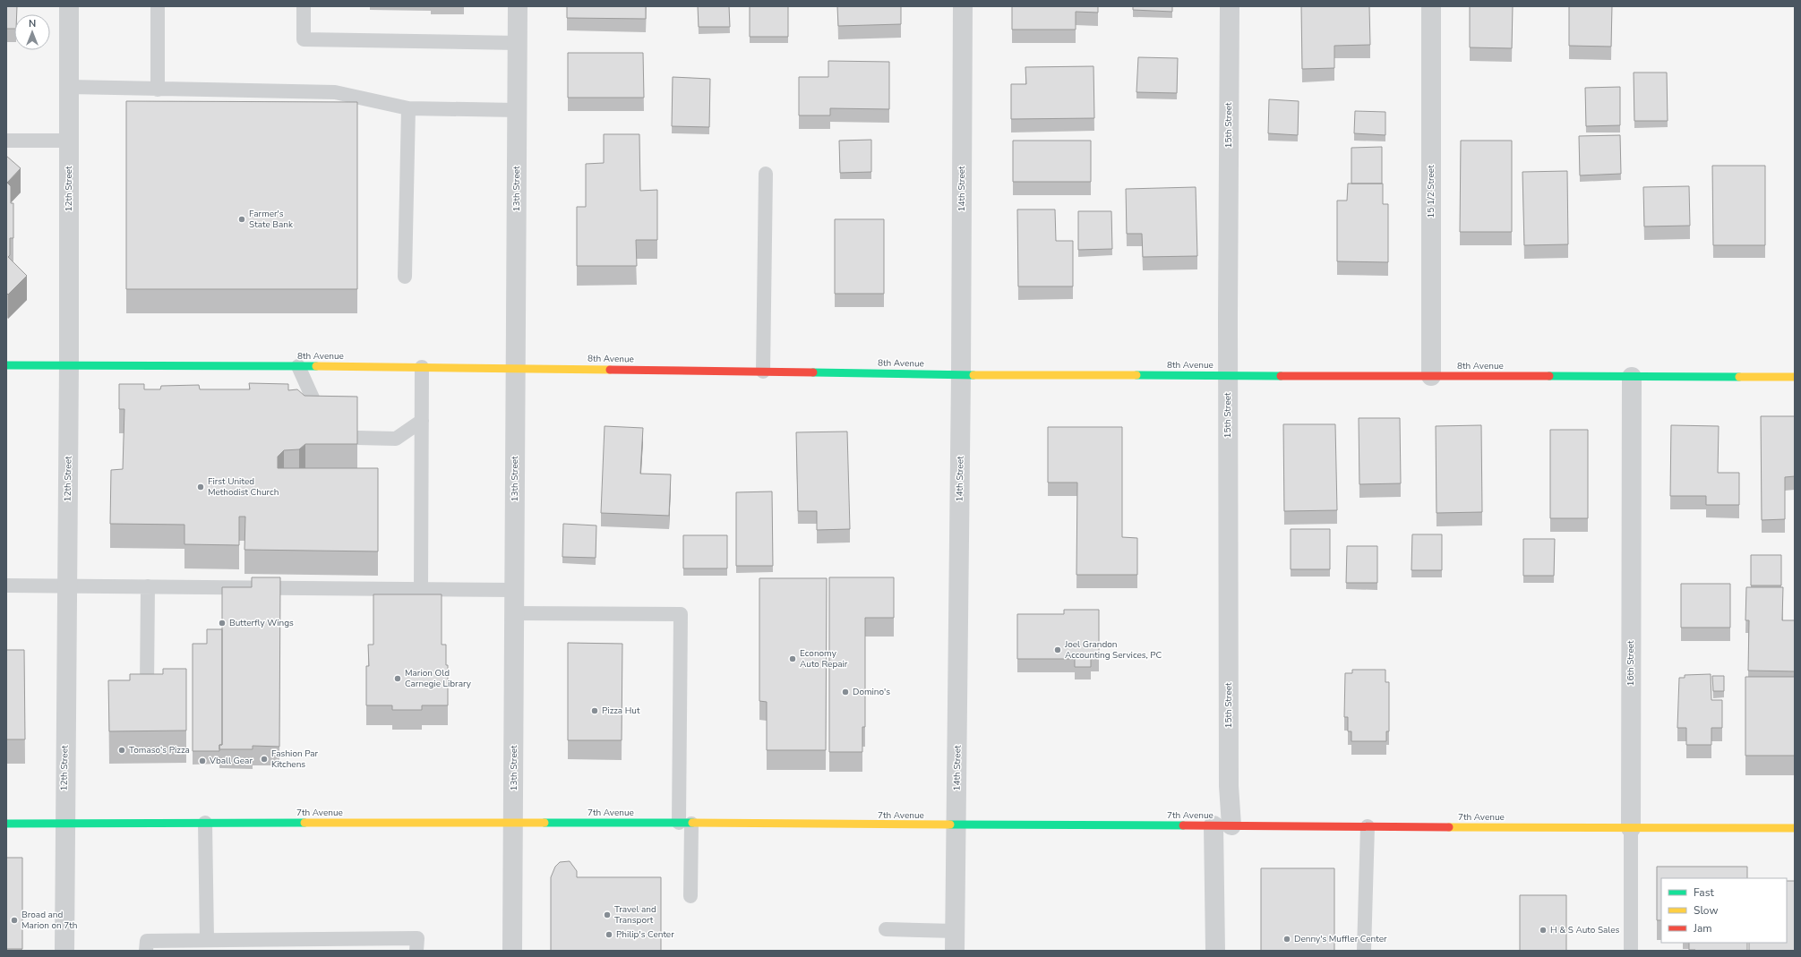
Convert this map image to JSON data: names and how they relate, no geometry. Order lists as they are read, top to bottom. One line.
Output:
{"streets":{"street":["15th Street","12th Street","13th Street","14th Street","15 1/2 Street","8th Avenue","16th Street","7th Avenue"]},"crossings":[["15th Street","8th Avenue"],["15th Street","7th Avenue"],["12th Street","8th Avenue"],["12th Street","7th Avenue"],["13th Street","8th Avenue"],["13th Street","7th Avenue"],["14th Street","8th Avenue"],["14th Street","7th Avenue"],["15 1/2 Street","8th Avenue"],["8th Avenue","16th Street"],["16th Street","7th Avenue"]],"places":["Farmer's State Bank","First United Methodist Church","Butterfly Wings","Joel Grandon Accounting Services, PC","Economy Auto Repair","Marion Old Carnegie Library","Domino's","Pizza Hut","Tomaso's Pizza","Fashion Par Kitchens","Vball Gear","Travel and Transport","Broad and Marion on 7th","H & S Auto Sales","Philip's Center","Denny's Muffler Center"],"legend":["Fast","Slow","Jam"],"north":"top"}
